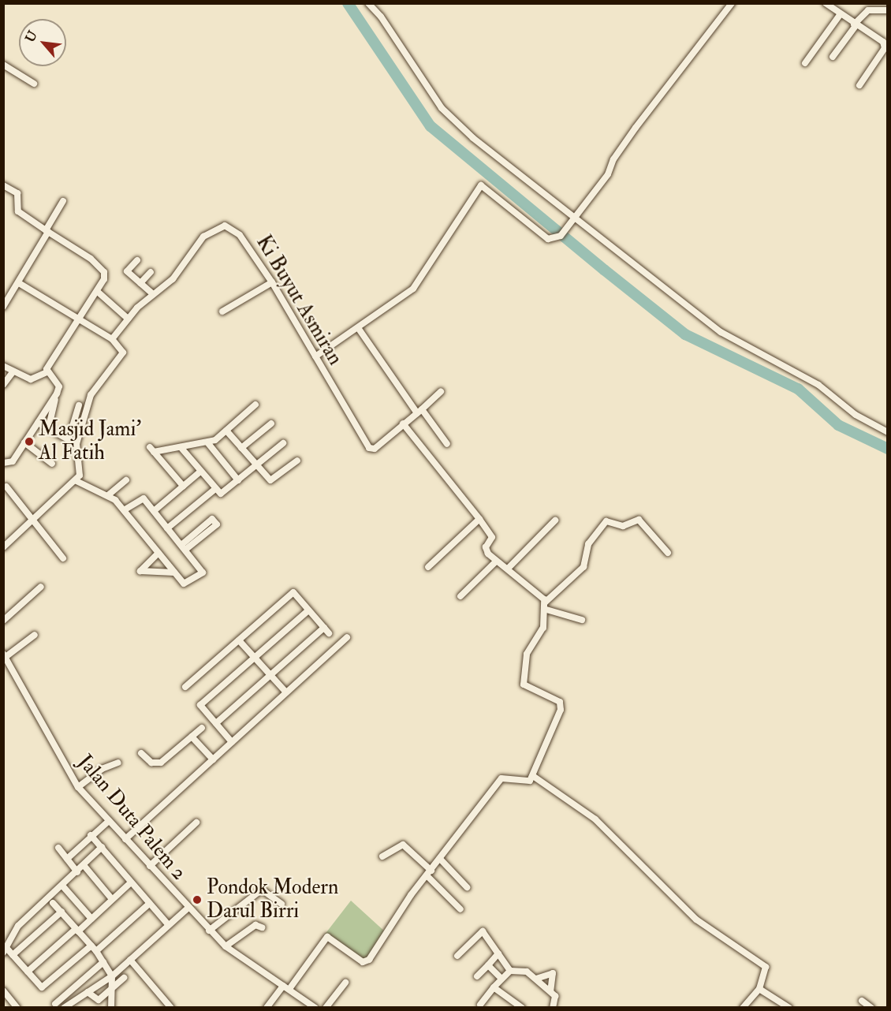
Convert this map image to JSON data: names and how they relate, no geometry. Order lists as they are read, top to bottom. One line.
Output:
{"streets":{"street":["Ki Buyut Asmiran","Jalan Duta Palem 2"]},"places":["Masjid Jami' Al Fatih","Pondok Modern Darul Birri"],"north":"top left"}
